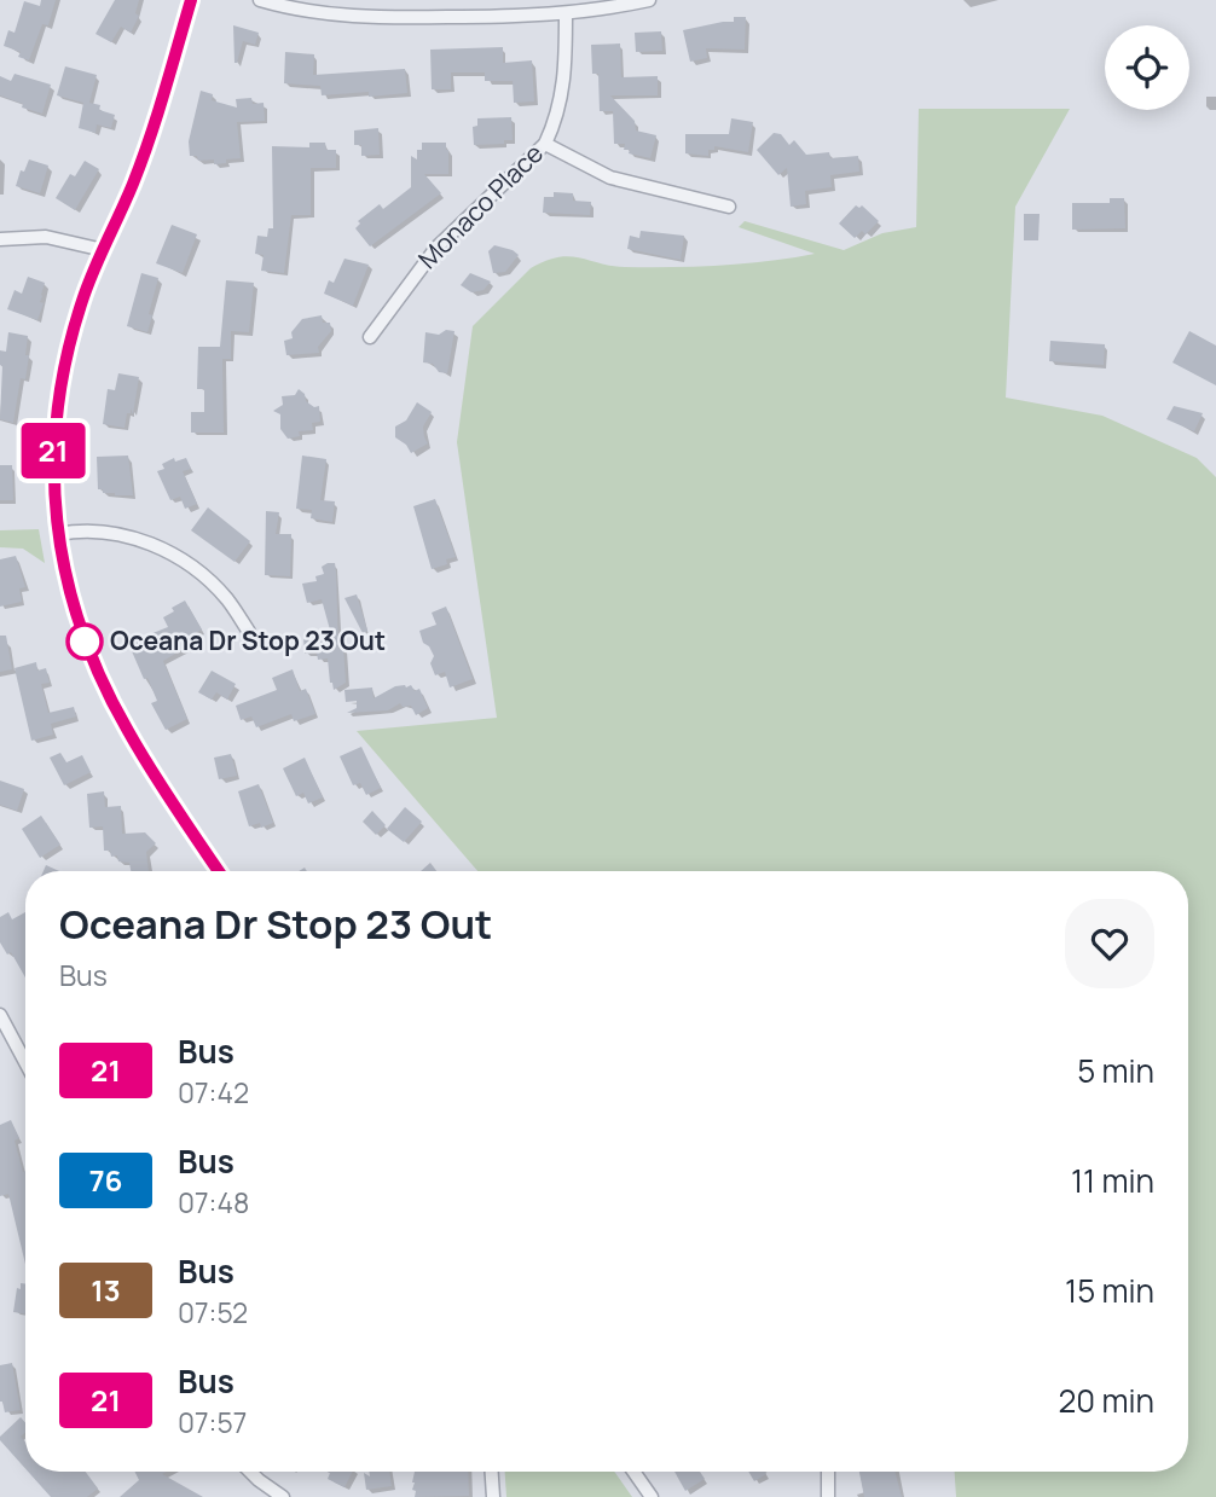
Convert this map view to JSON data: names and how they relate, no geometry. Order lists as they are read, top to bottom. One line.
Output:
{"streets":{"street":["Monaco Place"]},"places":["Oceana Dr Stop 23 Out"],"lines":["bus line 21"],"page":{"on_map":"21","heading":["Oceana Dr Stop 23 Out","Bus"],"list":[{"mark":"21","name":"Bus","note":"07:42","value":"5 min"},{"mark":"76","name":"Bus","note":"07:48","value":"11 min"},{"mark":"13","name":"Bus","note":"07:52","value":"15 min"},{"mark":"21","name":"Bus","note":"07:57","value":"20 min"}]}}
